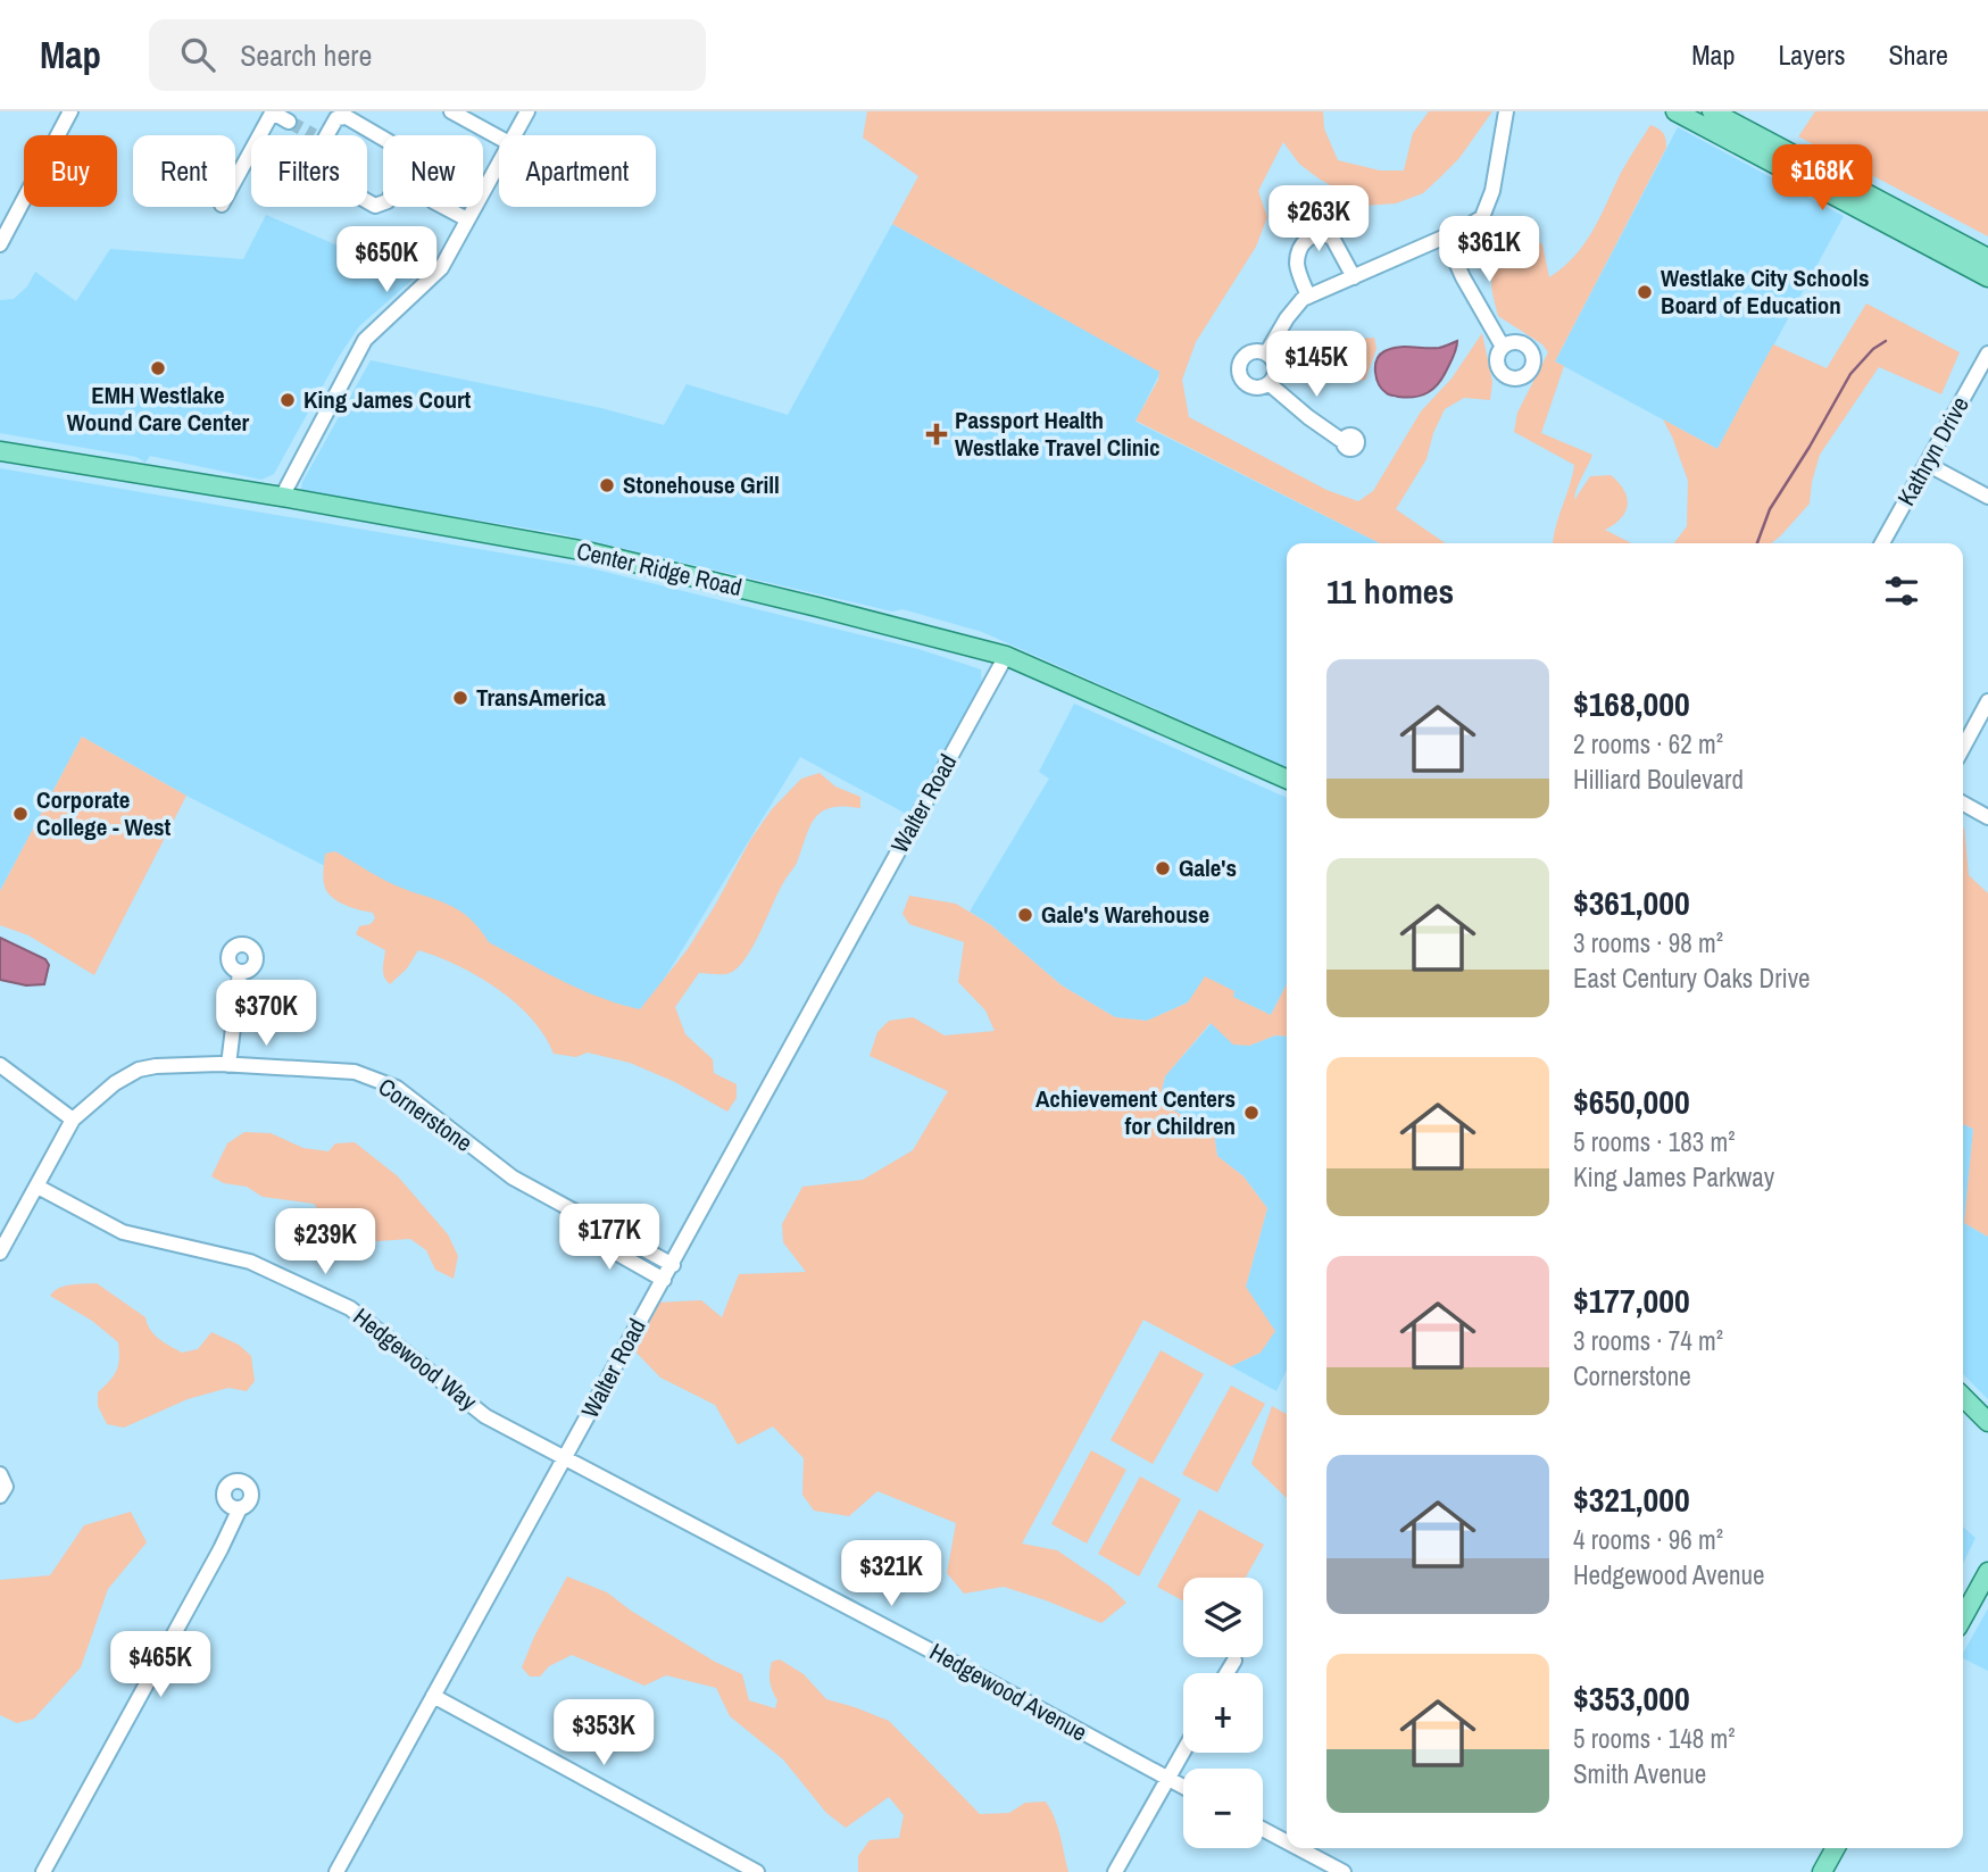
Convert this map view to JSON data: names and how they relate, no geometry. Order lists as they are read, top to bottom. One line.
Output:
{"streets":{"main road":["Center Ridge Road"],"street":["Kathryn Drive","Walter Road","Cornerstone","Hedgewood Way","Hedgewood Avenue"]},"crossings":[["Center Ridge Road","Walter Road"],["Walter Road","Cornerstone"],["Walter Road","Hedgewood Way"],["Walter Road","Hedgewood Avenue"],["Cornerstone","Hedgewood Way"],["Hedgewood Way","Hedgewood Avenue"]],"places":{"other":["Westlake City Schools Board of Education","EMH Westlake Wound Care Center","King James Court","Stonehouse Grill","TransAmerica","Corporate College - West","Gale's","Gale's Warehouse","Achievement Centers for Children"],"health":["Passport Health Westlake Travel Clinic"]},"page":{"header":"Map","search":"Search here","nav":["Map","Layers","Share"],"chip":["Buy","Rent","Filters","New","Apartment"],"price":["$168K","$263K","$361K","$650K","$145K","$370K","$177K","$239K","$321K","$465K","$353K"],"heading":"11 homes","list":[{"name":"$168,000","note":"2 rooms · 62 m² · Hilliard Boulevard"},{"name":"$361,000","note":"3 rooms · 98 m² · East Century Oaks Drive"},{"name":"$650,000","note":"5 rooms · 183 m² · King James Parkway"},{"name":"$177,000","note":"3 rooms · 74 m² · Cornerstone"},{"name":"$321,000","note":"4 rooms · 96 m² · Hedgewood Avenue"},{"name":"$353,000","note":"5 rooms · 148 m² · Smith Avenue"}],"map_buttons":["+","−"]}}
